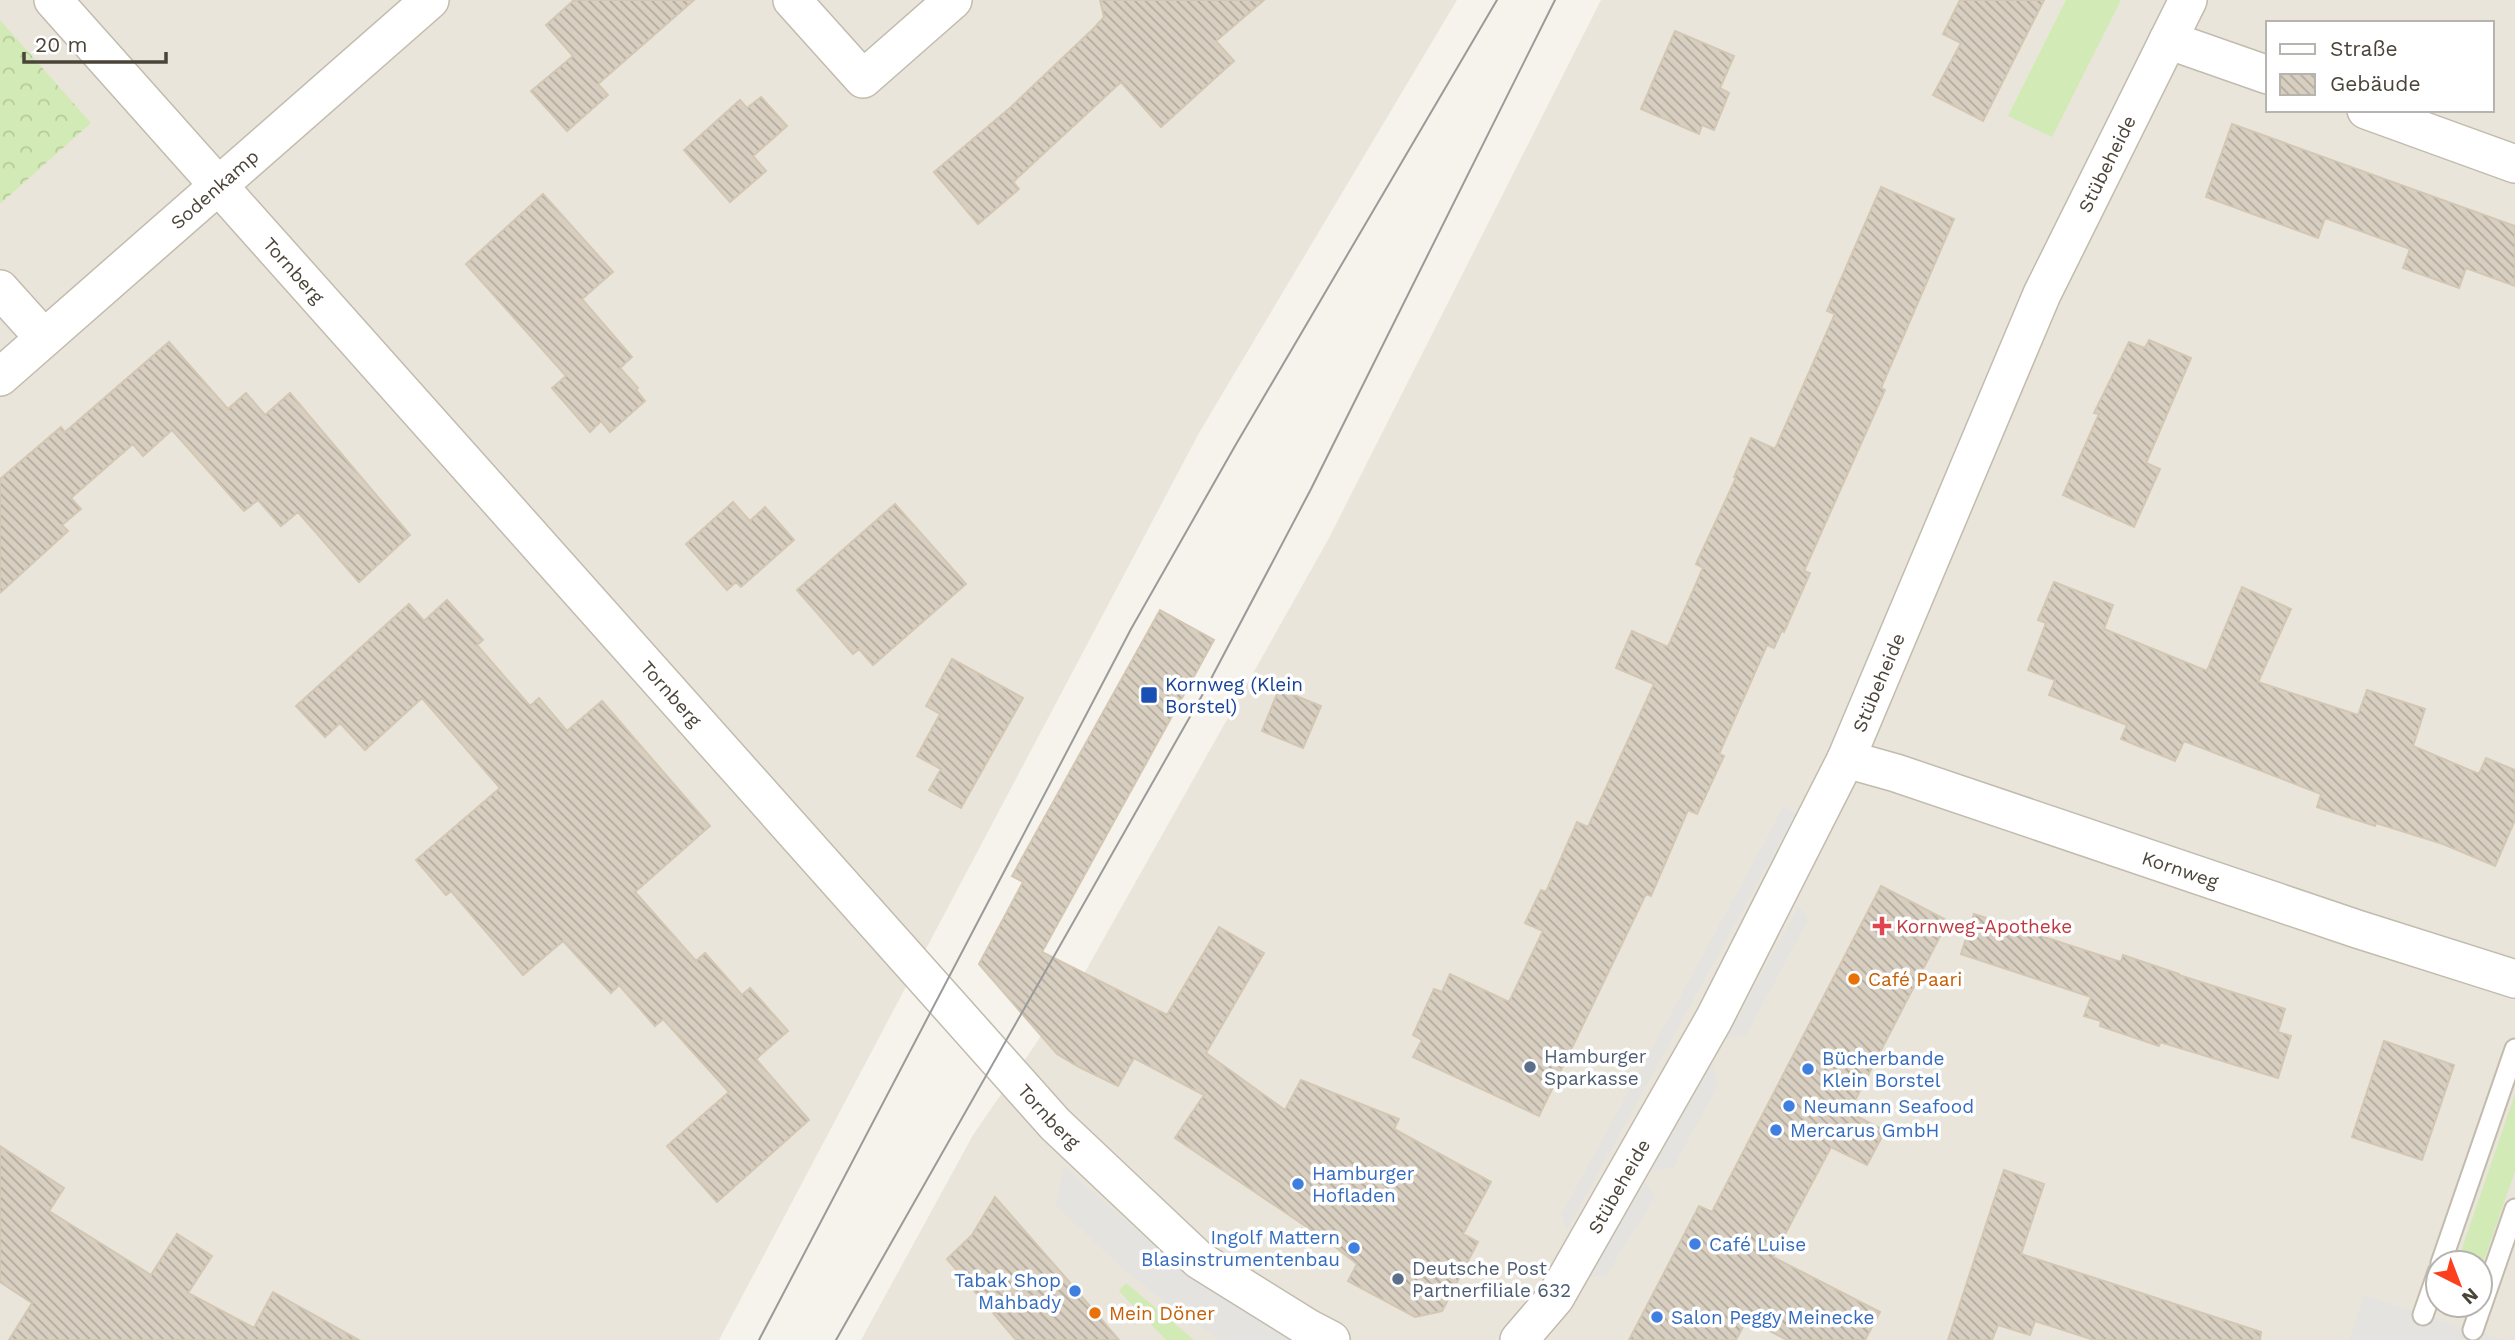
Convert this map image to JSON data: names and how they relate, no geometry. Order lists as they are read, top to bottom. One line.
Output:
{"streets":{"street":["Stübeheide","Sodenkamp","Tornberg","Kornweg"]},"crossings":[["Stübeheide","Kornweg"],["Sodenkamp","Tornberg"]],"places":{"transit":["Kornweg (Klein Borstel)"],"health":["Kornweg-Apotheke"],"other":["Café Paari","Hamburger Sparkasse","Bücherbande Klein Borstel","Neumann Seafood","Mercarus GmbH","Hamburger Hofladen","Café Luise","Ingolf Mattern Blasinstrumentenbau","Deutsche Post Partnerfiliale 632","Tabak Shop Mahbady","Mein Döner","Salon Peggy Meinecke"]},"legend":["Straße","Gebäude"],"scale_bar":"20 m","north":"bottom right"}
